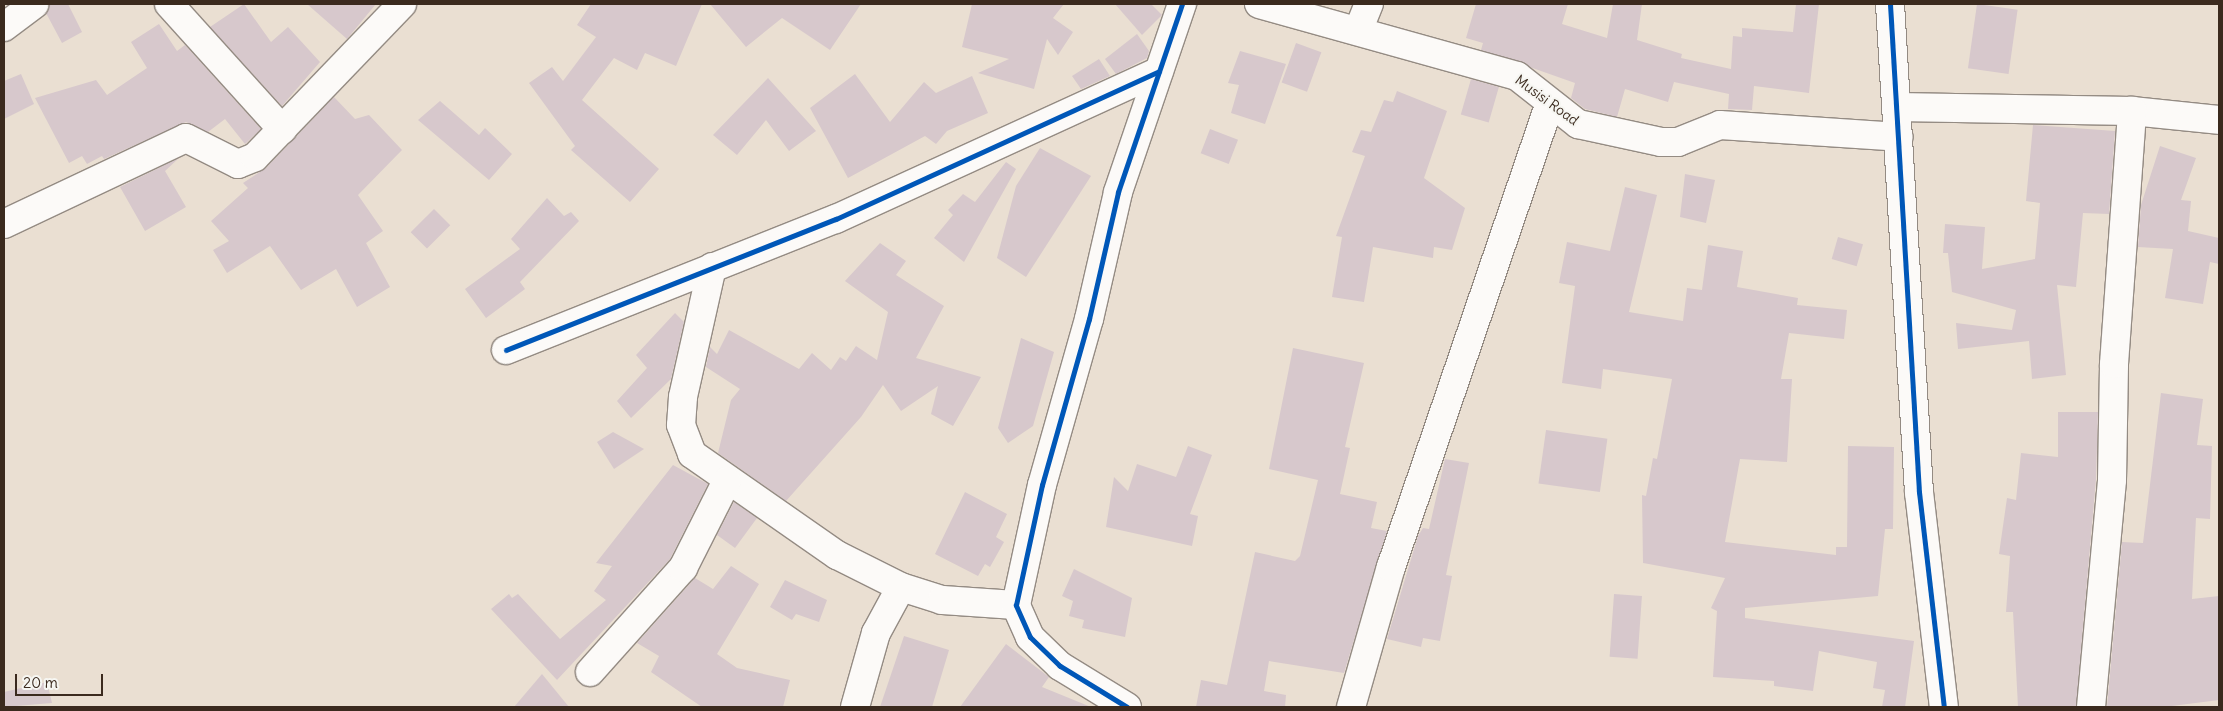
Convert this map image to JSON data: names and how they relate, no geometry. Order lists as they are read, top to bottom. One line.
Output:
{"streets":{"street":["Musisi Road"]},"scale_bar":"20 m"}
